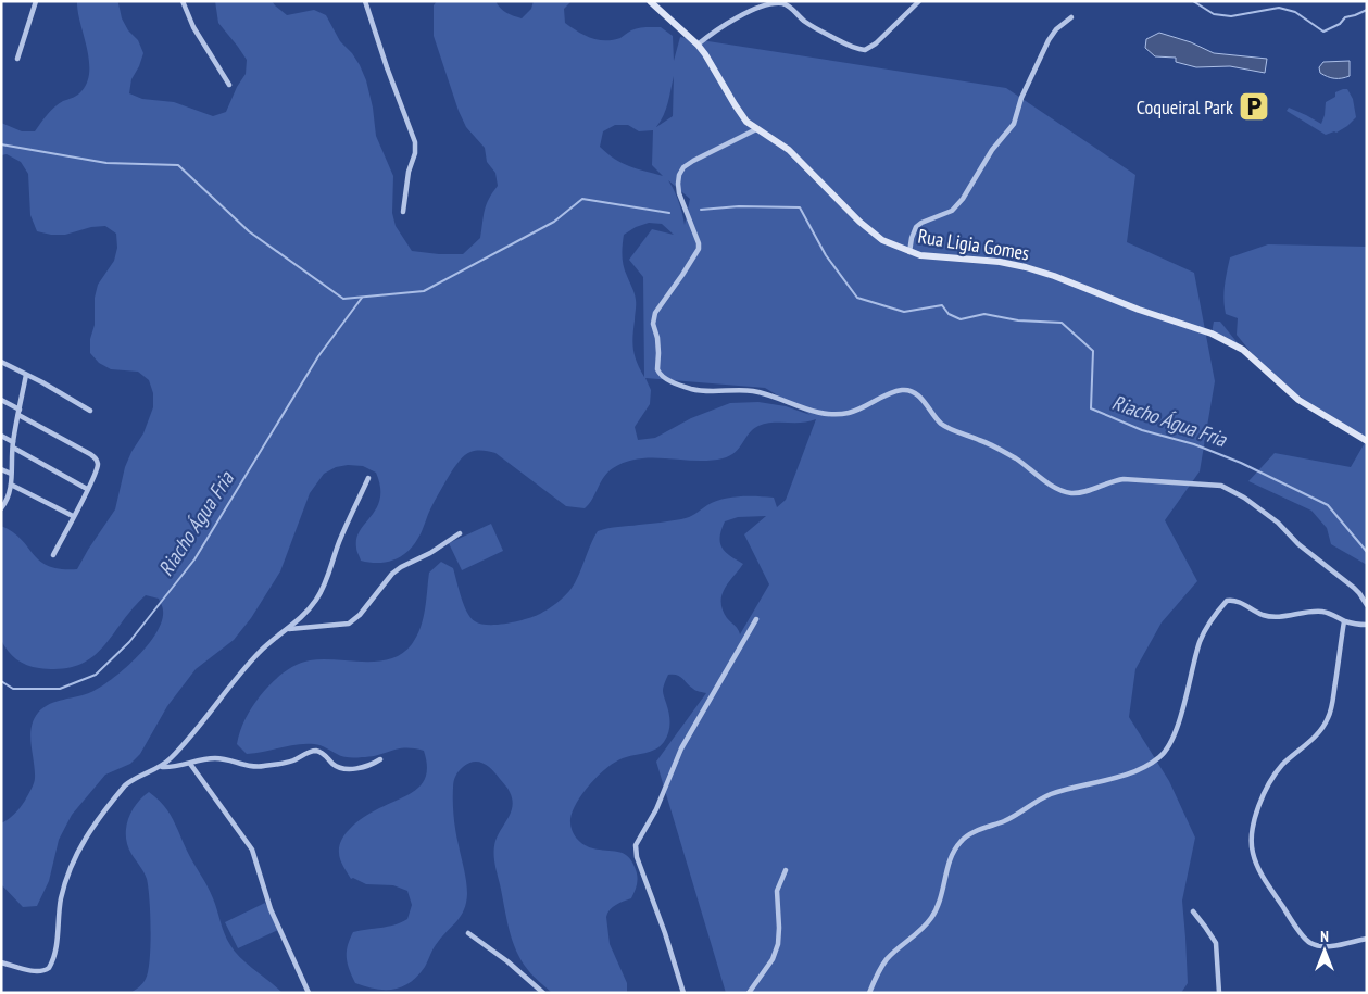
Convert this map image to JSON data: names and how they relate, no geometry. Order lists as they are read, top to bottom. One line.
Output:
{"streets":{"street":["Rua Ligia Gomes"]},"water":["Riacho Água Fria"],"places":{"parking":["Coqueiral Park"]},"north":"top"}
